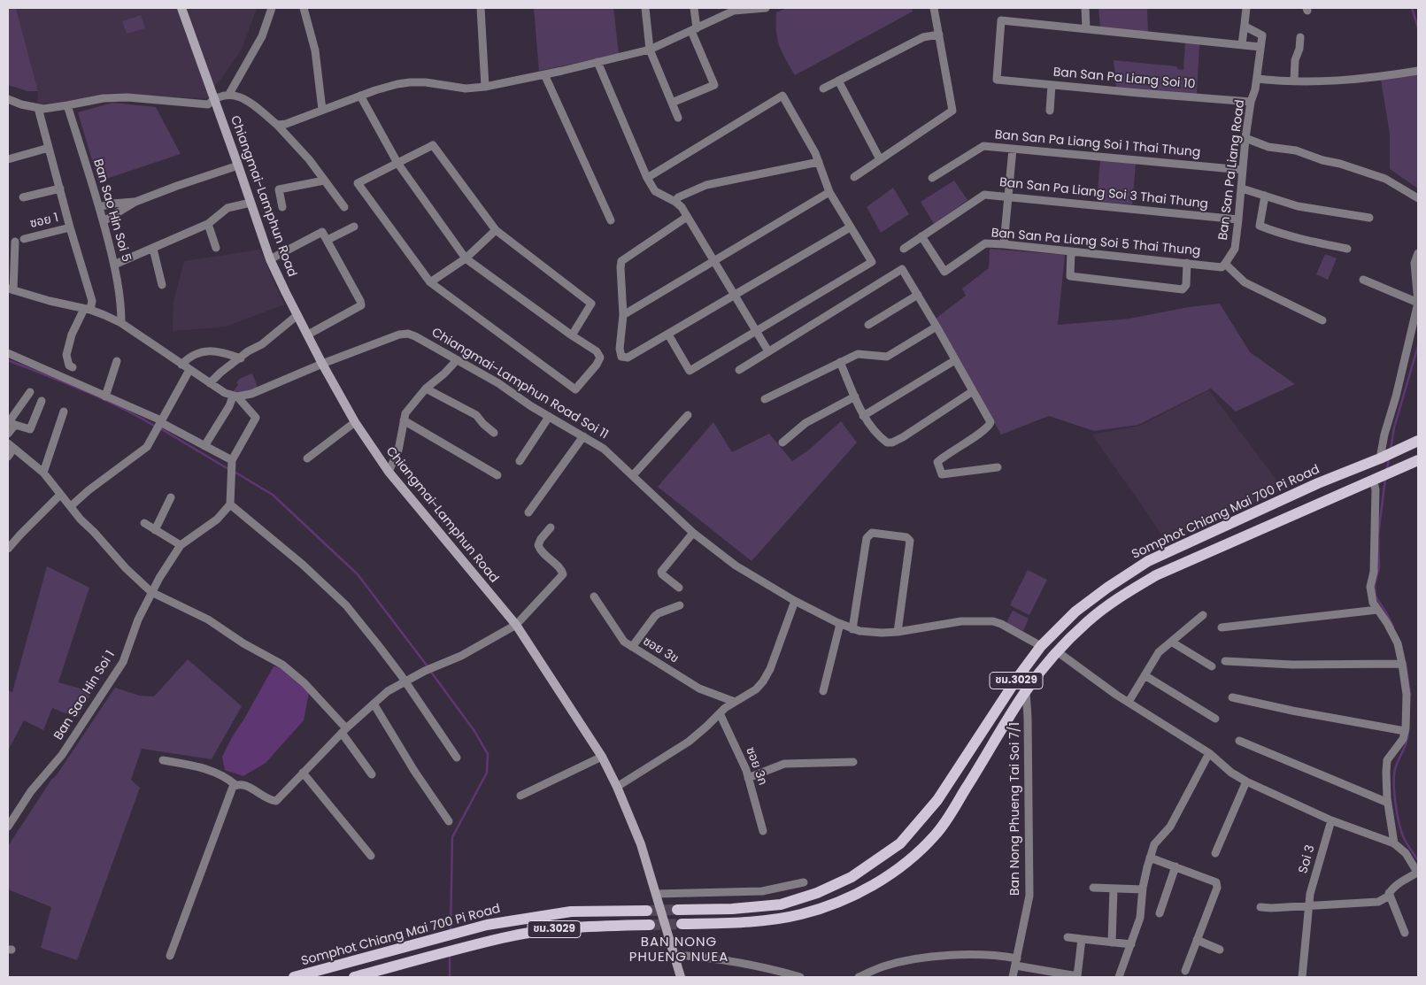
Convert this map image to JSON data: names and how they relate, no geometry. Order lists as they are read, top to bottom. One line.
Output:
{"streets":{"main road":["Chiangmai-Lamphun Road","Somphot Chiang Mai 700 Pi Road","ชม.3029"],"street":["Ban San Pa Liang Soi 10","Ban San Pa Liang Soi 1 Thai Thung","Ban San Pa Liang Road","Ban San Pa Liang Soi 3 Thai Thung","Ban Sao Hin Soi 5","ซอย 1","Ban San Pa Liang Soi 5 Thai Thung","Chiangmai-Lamphun Road Soi 11","ซอย 3ข","Ban Sao Hin Soi 1","ซอย 3ก","Ban Nong Phueng Tai Soi 7/1","Soi 3"]},"crossings":[["Ban San Pa Liang Soi 10","Ban San Pa Liang Road"],["Ban San Pa Liang Soi 1 Thai Thung","Ban San Pa Liang Road"],["Ban San Pa Liang Road","Ban San Pa Liang Soi 3 Thai Thung"],["Ban San Pa Liang Road","Ban San Pa Liang Soi 5 Thai Thung"],["Ban San Pa Liang Soi 3 Thai Thung","Ban San Pa Liang Soi 5 Thai Thung"],["Chiangmai-Lamphun Road","Chiangmai-Lamphun Road Soi 11"],["Chiangmai-Lamphun Road Soi 11","Somphot Chiang Mai 700 Pi Road"],["ชม.3029","Ban Nong Phueng Tai Soi 7/1"]],"districts":["BAN NONG PHUENG NUEA"]}
